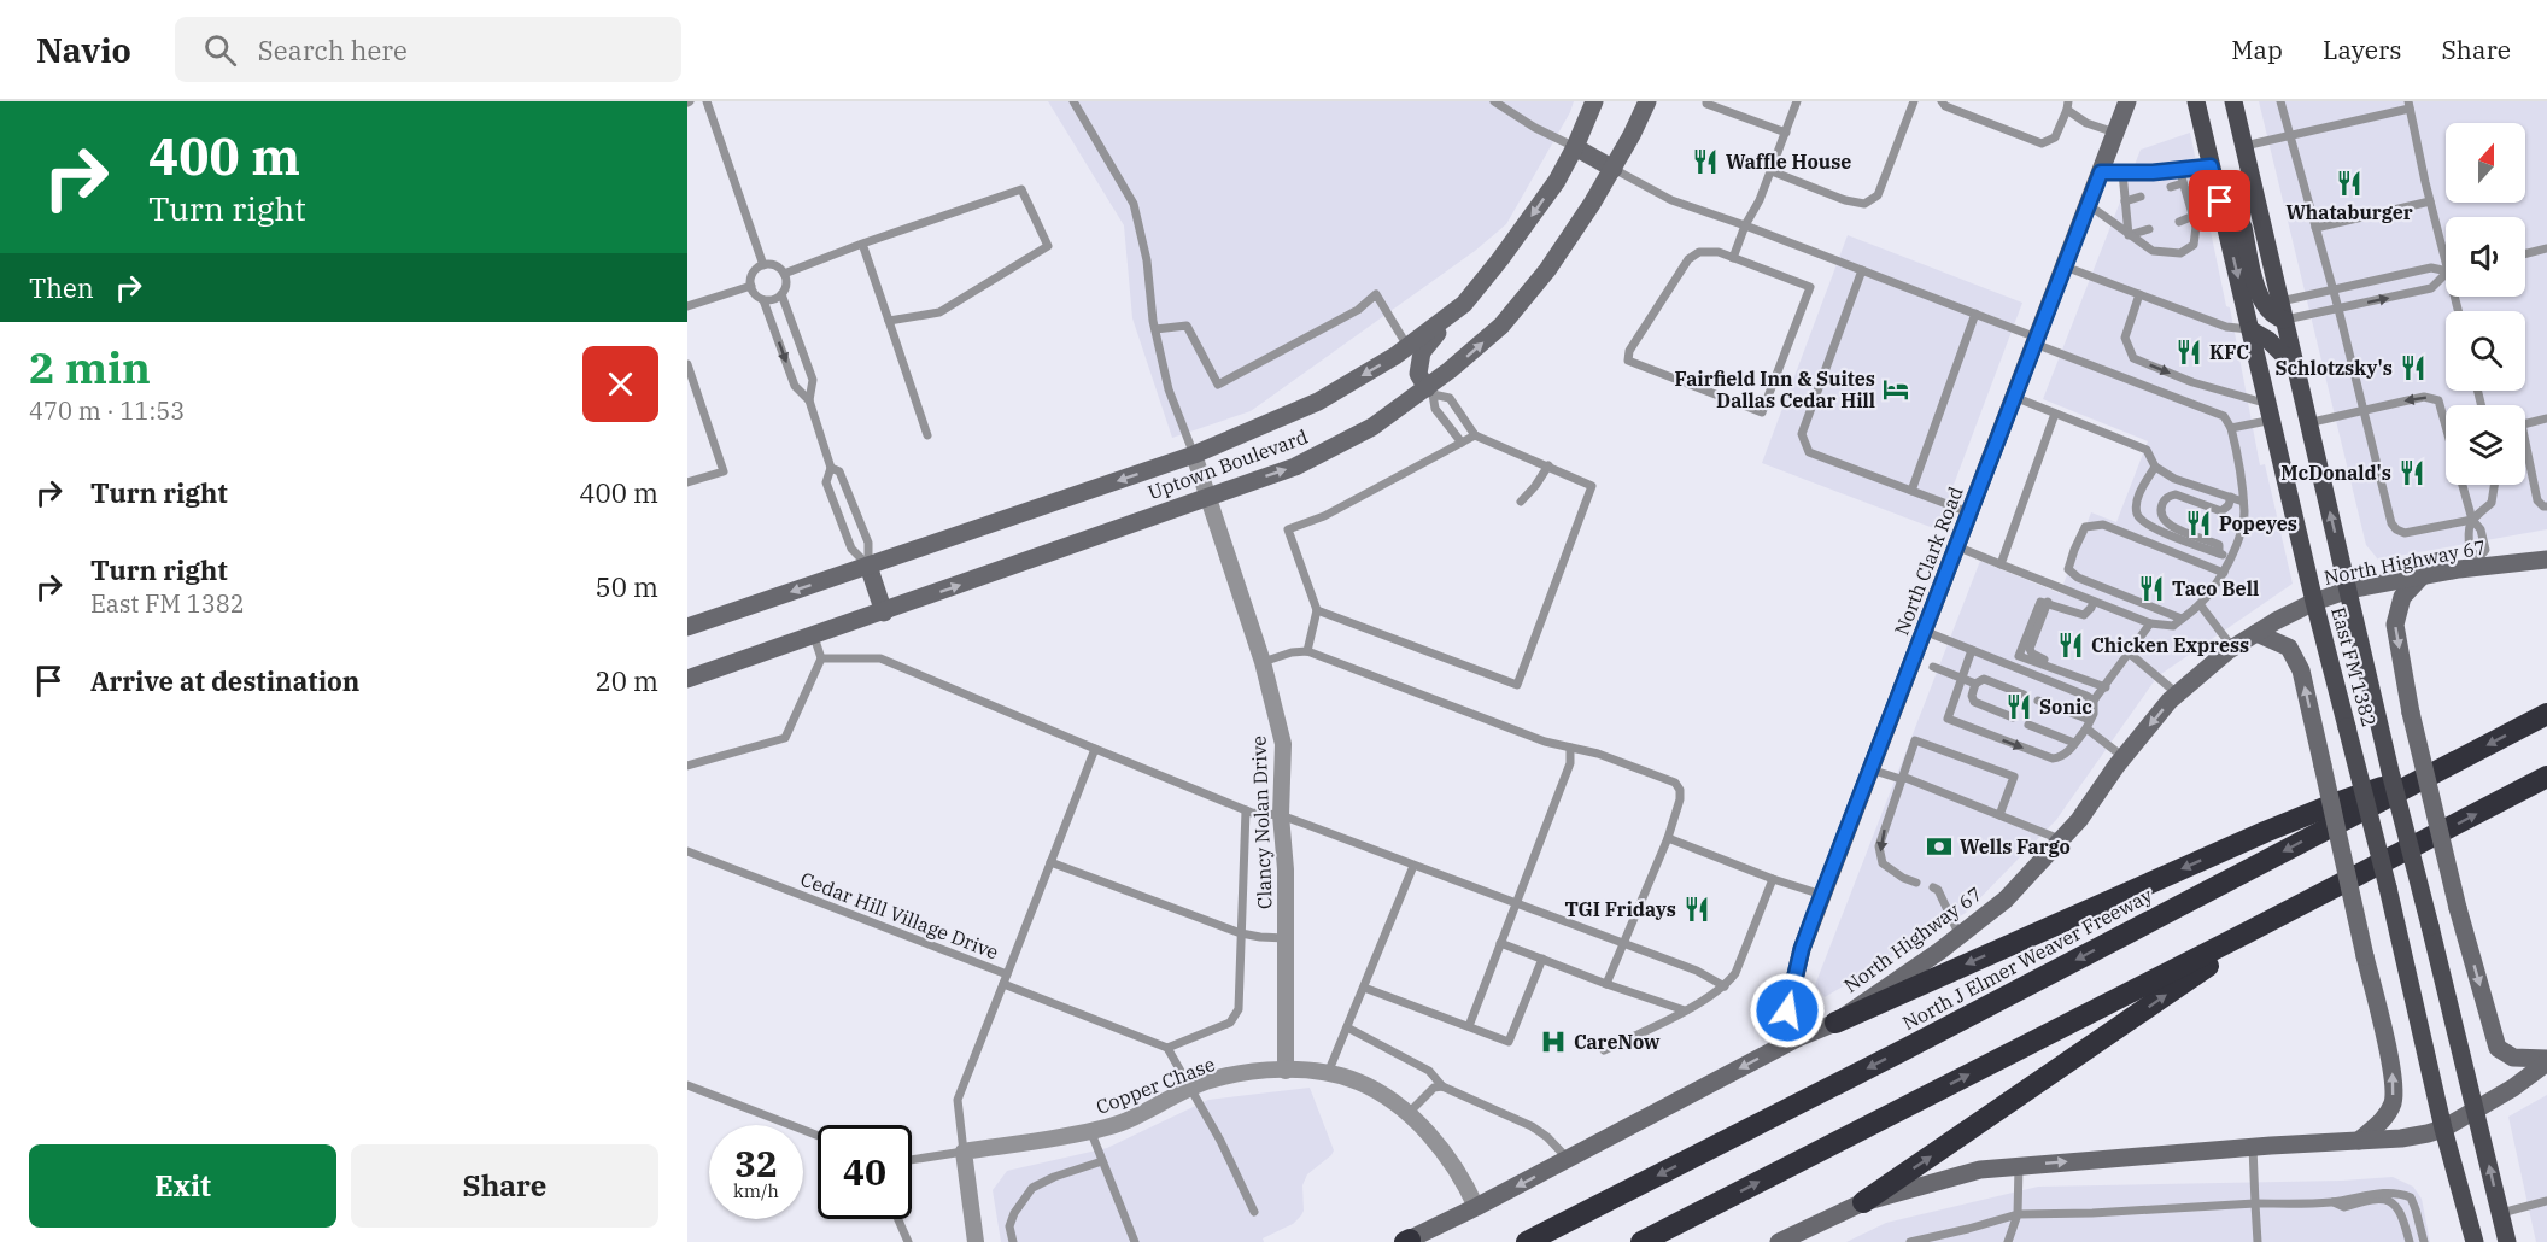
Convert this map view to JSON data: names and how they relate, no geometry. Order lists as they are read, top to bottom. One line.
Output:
{"streets":{"highway":["North J Elmer Weaver Freeway"],"main road":["East FM 1382"],"street":["Uptown Boulevard","North Clark Road","North Highway 67","Clancy Nolan Drive","Copper Chase"],"lane":["Cedar Hill Village Drive"]},"crossings":[["Uptown Boulevard","Clancy Nolan Drive"],["North Clark Road","North Highway 67"],["North Highway 67","East FM 1382"],["North Highway 67","Copper Chase"],["Clancy Nolan Drive","Copper Chase"],["Cedar Hill Village Drive","Copper Chase"]],"places":{"restaurant":["Waffle House","Whataburger","KFC","Schlotzsky's","McDonald's","Popeyes","Taco Bell","Chicken Express","Sonic","TGI Fridays"],"hotel":["Fairfield Inn & Suites Dallas Cedar Hill"],"bank":["Wells Fargo"],"hospital":["CareNow"]},"north":"top","page":{"header":"Navio","search":"Search here","nav":["Map","Layers","Share"],"turn":["400 m","Turn right"],"then":"Then","heading":["2 min","470 m · 11:53"],"list":[{"name":"Turn right","value":"400 m"},{"name":"Turn right","note":"East FM 1382","value":"50 m"},{"name":"Arrive at destination","value":"20 m"}],"speed":"32 km/h","limit":"40","buttons":["Exit","Share"]}}
